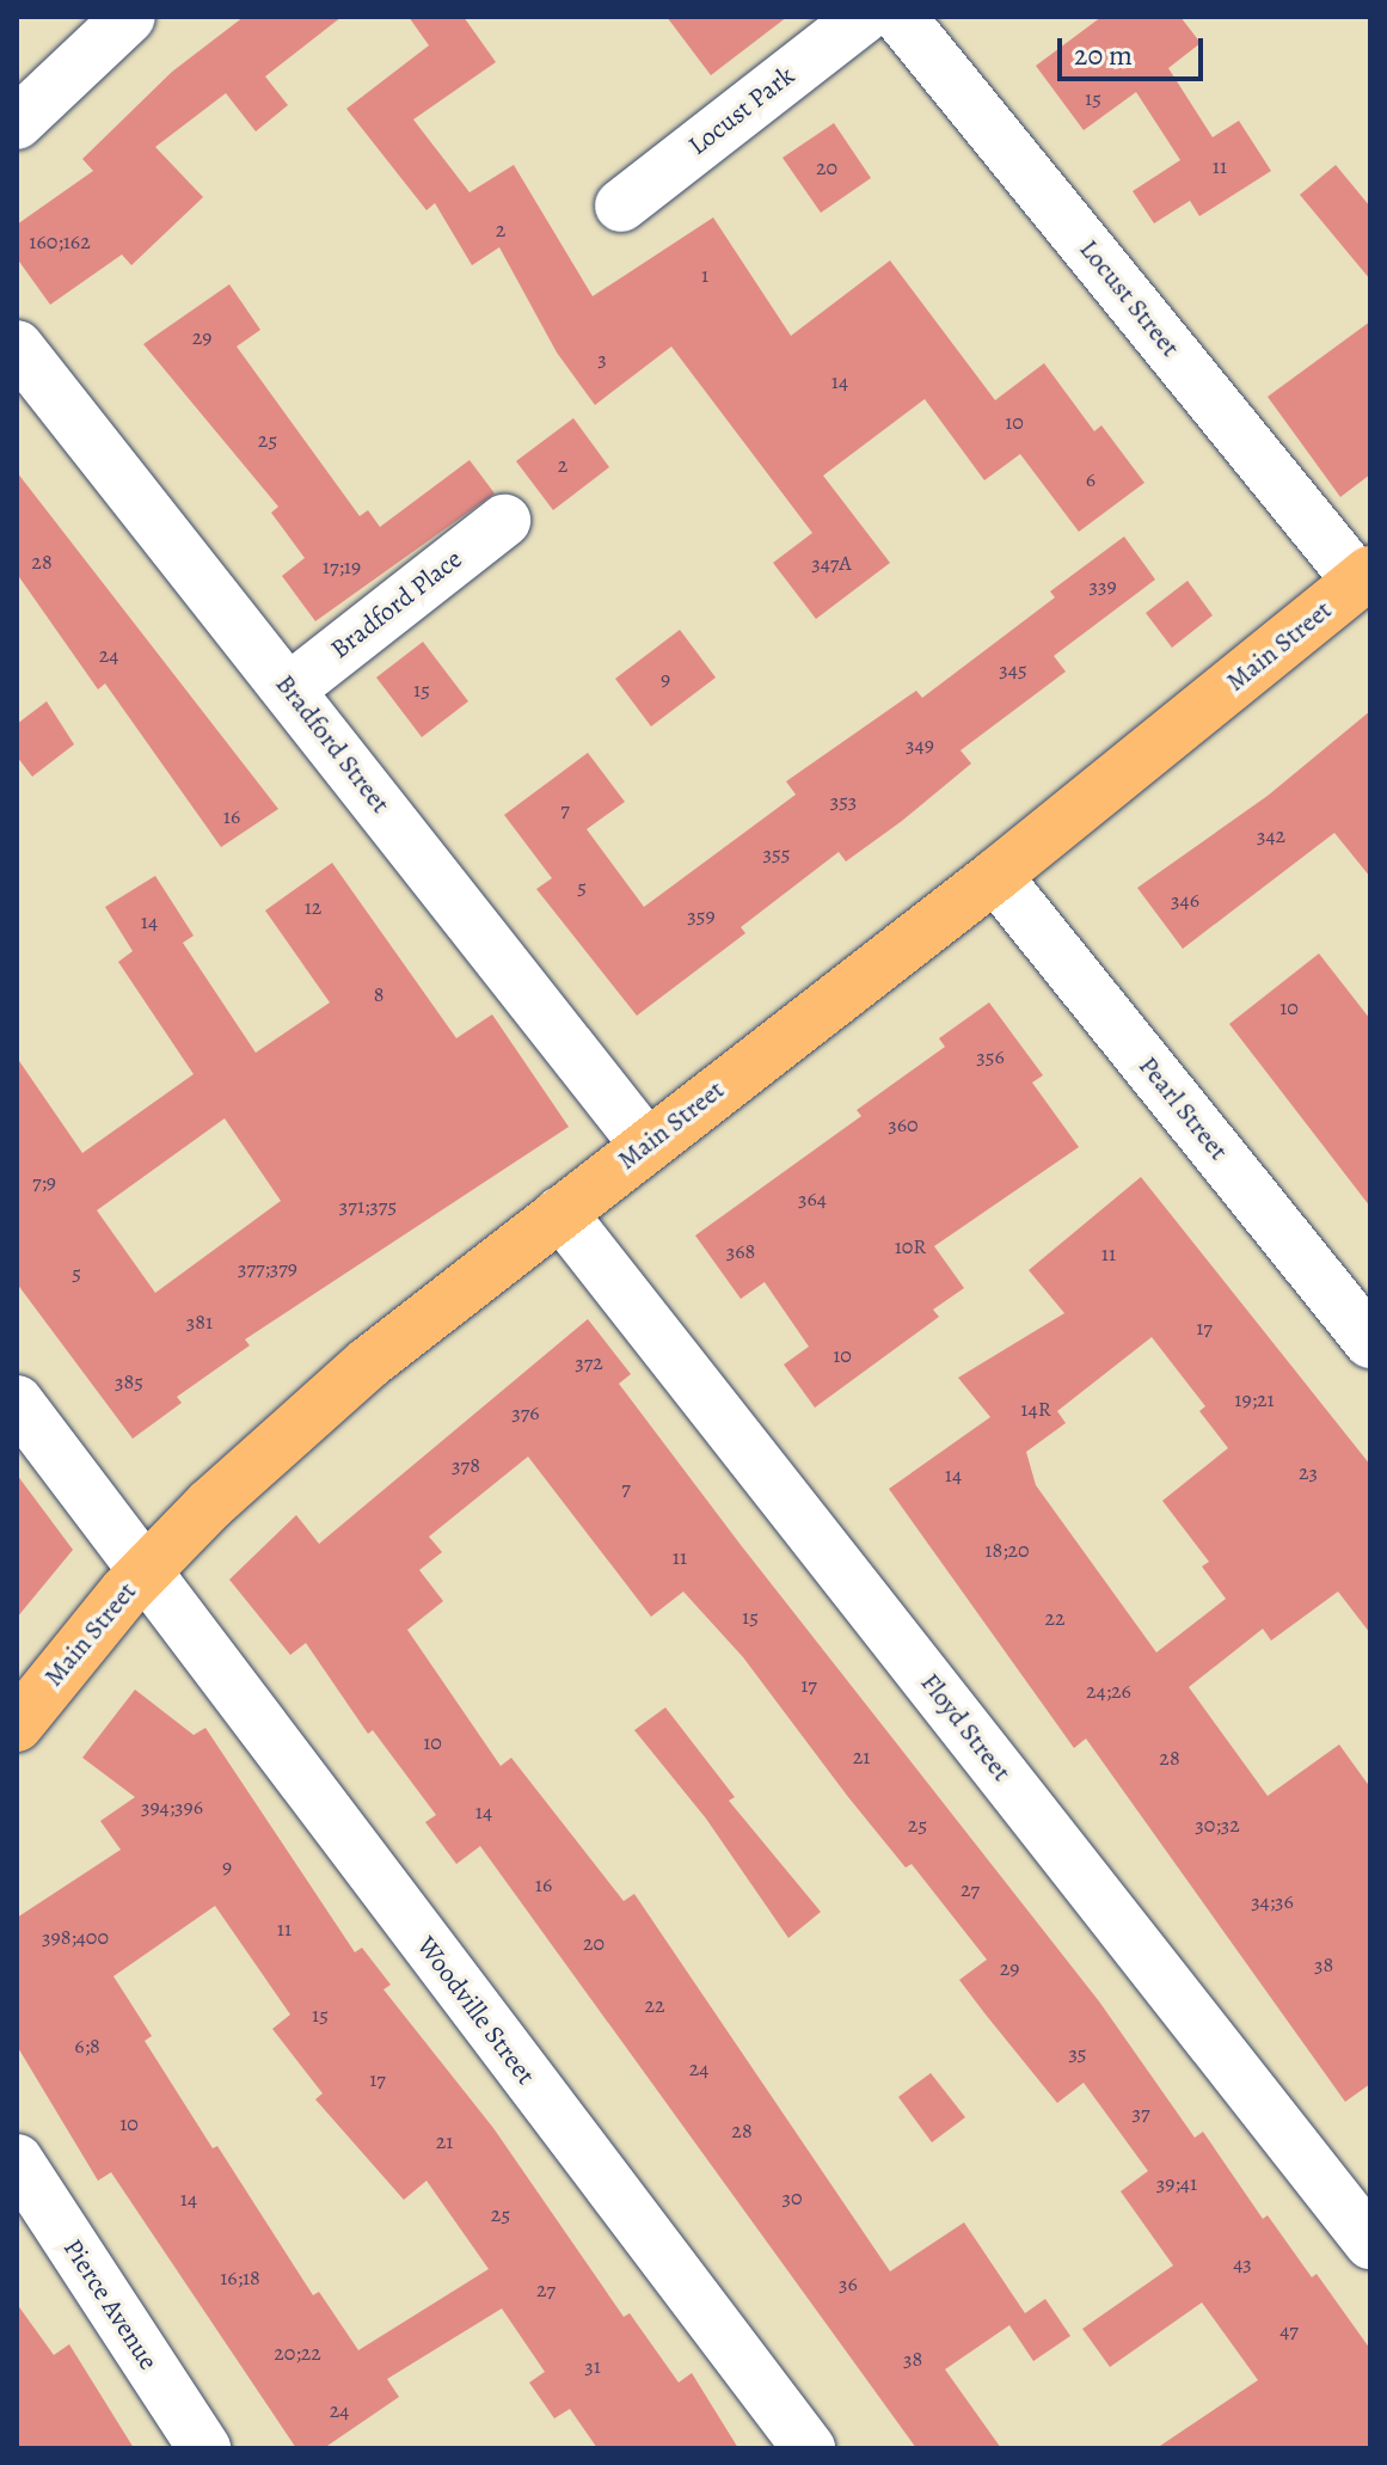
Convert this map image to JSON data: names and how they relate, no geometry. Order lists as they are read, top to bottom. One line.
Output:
{"streets":{"main road":["Main Street"],"street":["Locust Park","Locust Street","Bradford Place","Bradford Street","Pearl Street","Floyd Street","Woodville Street","Pierce Avenue"]},"crossings":[["Locust Street","Main Street"],["Bradford Place","Bradford Street"],["Main Street","Bradford Street"],["Main Street","Pearl Street"],["Main Street","Floyd Street"],["Main Street","Woodville Street"]],"house_numbers":["15","11","20","2","160;162","1","29","3","14","10","25","2","6","28","347A","17;19","339","24","345","9","15","349","353","7","16","342","355","5","346","12","359","14","8","10","356","360","7;9","364","371;375","10R","368","11","377;379","5","381","17","10","372","385","19;21","14R","376","378","23","14","7","18;20","11","15","22","17","24;26","10","21","28","394;396","14","25","30;32","9","16","27","34;36","11","398;400","20","38","29","22","15","6;8","35","24","17","37","10","28","21","39;41","30","14","25","43","16;18","36","27","47","20;22","38","31","24"],"scale_bar":"20 m"}
